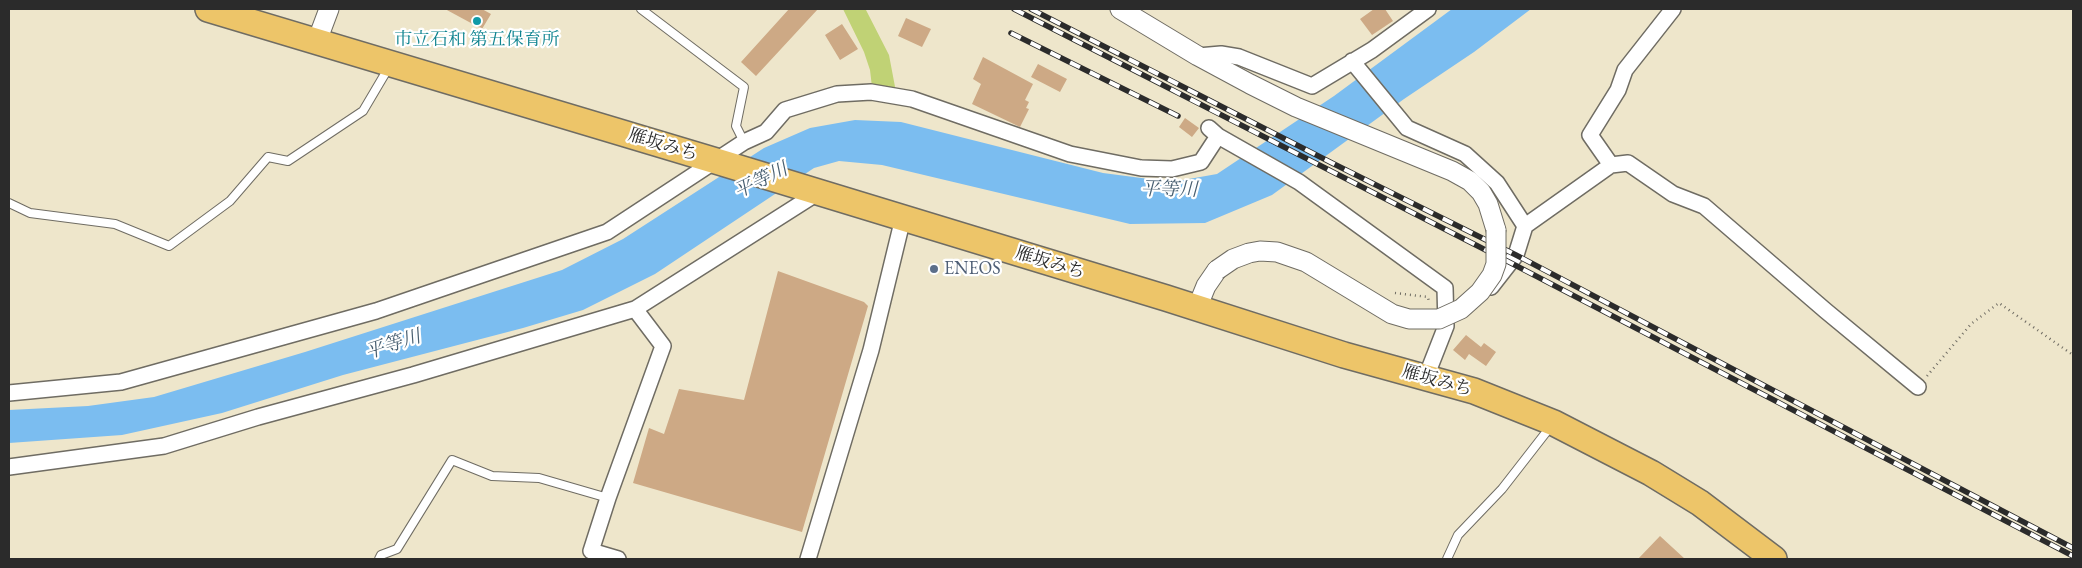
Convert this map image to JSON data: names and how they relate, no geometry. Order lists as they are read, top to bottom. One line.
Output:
{"streets":{"highway":["雁坂みち"]},"water":["平等川"],"places":["市立石和 第五保育所","ENEOS"]}
